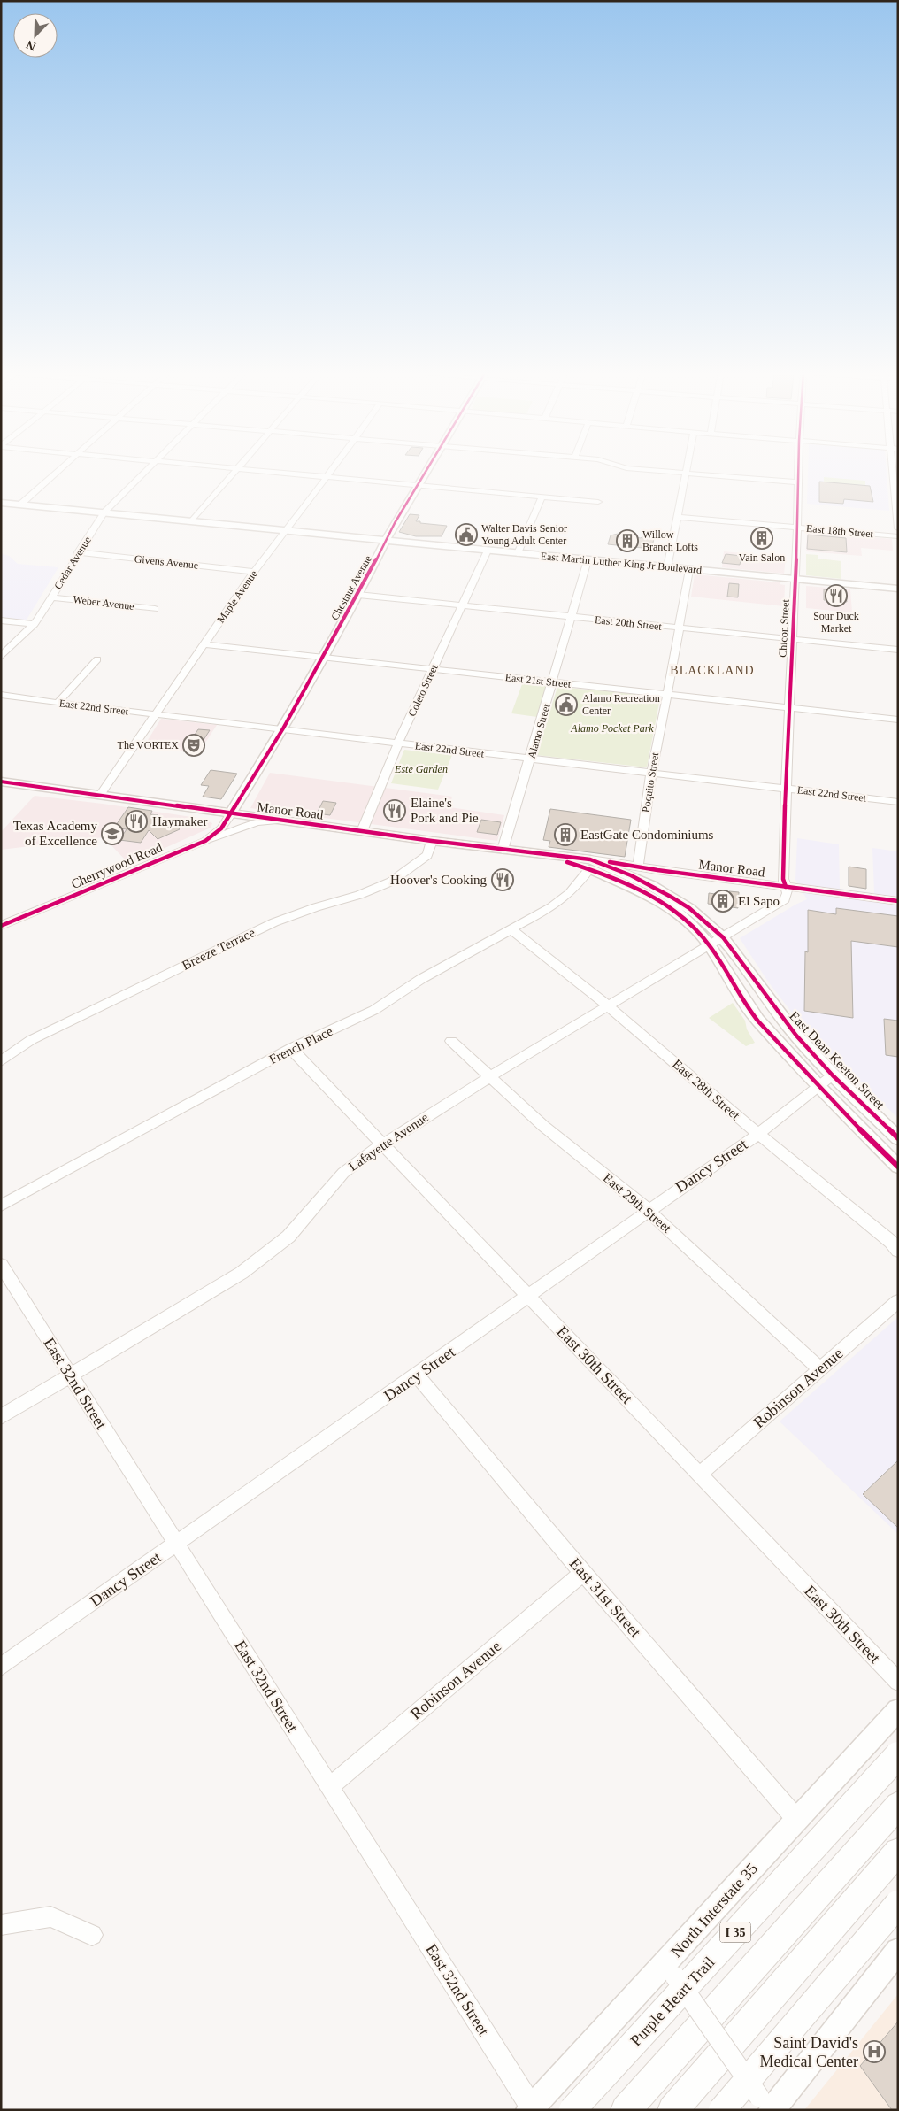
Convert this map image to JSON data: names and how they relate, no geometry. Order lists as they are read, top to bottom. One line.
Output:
{"streets":{"highway":["I 35","Purple Heart Trail"],"main road":["East Martin Luther King Jr Boulevard","Chestnut Avenue","Manor Road","East Dean Keeton Street","North Interstate 35"],"street":["East 18th Street","Givens Avenue","Cedar Avenue","Maple Avenue","Weber Avenue","East 20th Street","Chicon Street","East 21st Street","Coleto Street","East 22nd Street","Alamo Street","Poquito Street","Cherrywood Road","Breeze Terrace","French Place","East 28th Street","Lafayette Avenue","Dancy Street","East 29th Street","East 30th Street","East 32nd Street","Robinson Avenue","East 31st Street"]},"crossings":[["East 18th Street","Chicon Street"],["Givens Avenue","Cedar Avenue"],["Givens Avenue","Maple Avenue"],["Cedar Avenue","East Martin Luther King Jr Boulevard"],["Cedar Avenue","Weber Avenue"],["East Martin Luther King Jr Boulevard","Chestnut Avenue"],["East Martin Luther King Jr Boulevard","Maple Avenue"],["East Martin Luther King Jr Boulevard","Chicon Street"],["East Martin Luther King Jr Boulevard","Coleto Street"],["East Martin Luther King Jr Boulevard","Alamo Street"],["East Martin Luther King Jr Boulevard","Poquito Street"],["Chestnut Avenue","East 20th Street"],["Chestnut Avenue","East 21st Street"],["Chestnut Avenue","East 22nd Street"],["Chestnut Avenue","Manor Road"],["Chestnut Avenue","Cherrywood Road"],["Maple Avenue","East 21st Street"],["Maple Avenue","East 22nd Street"],["Maple Avenue","Manor Road"],["East 20th Street","Chicon Street"],["East 20th Street","Coleto Street"],["East 20th Street","Alamo Street"],["East 20th Street","Poquito Street"],["Chicon Street","East 21st Street"],["Chicon Street","East 22nd Street"],["Chicon Street","Manor Road"],["Chicon Street","Lafayette Avenue"],["East 21st Street","Coleto Street"],["East 21st Street","Alamo Street"],["East 21st Street","Poquito Street"],["Coleto Street","East 22nd Street"],["Coleto Street","Manor Road"],["East 22nd Street","Alamo Street"],["East 22nd Street","Poquito Street"],["Alamo Street","Manor Road"],["Poquito Street","Manor Road"],["Manor Road","Cherrywood Road"],["Manor Road","Breeze Terrace"],["Manor Road","French Place"],["Manor Road","East Dean Keeton Street"],["Manor Road","Lafayette Avenue"],["French Place","East Dean Keeton Street"],["French Place","East 28th Street"],["French Place","East 30th Street"],["East Dean Keeton Street","Lafayette Avenue"],["East Dean Keeton Street","Dancy Street"],["East 28th Street","Lafayette Avenue"],["East 28th Street","Dancy Street"],["Lafayette Avenue","East 29th Street"],["Lafayette Avenue","East 30th Street"],["Lafayette Avenue","East 32nd Street"],["Dancy Street","East 29th Street"],["Dancy Street","East 30th Street"],["Dancy Street","East 32nd Street"],["Dancy Street","East 31st Street"],["East 29th Street","Robinson Avenue"],["East 30th Street","Robinson Avenue"],["East 32nd Street","Robinson Avenue"],["East 32nd Street","North Interstate 35"],["Robinson Avenue","East 31st Street"],["East 31st Street","North Interstate 35"]],"districts":["BLACKLAND"],"parks":["Alamo Pocket Park","Este Garden"],"places":{"public building":["Walter Davis Senior Young Adult Center","Alamo Recreation Center"],"building":["Vain Salon","Willow Branch Lofts","EastGate Condominiums","El Sapo"],"restaurant":["Sour Duck Market","Elaine's Pork and Pie","Haymaker","Hoover's Cooking"],"theatre":["The VORTEX"],"school or university":["Texas Academy of Excellence"],"hospital":["Saint David's Medical Center"]},"north":"bottom left"}
